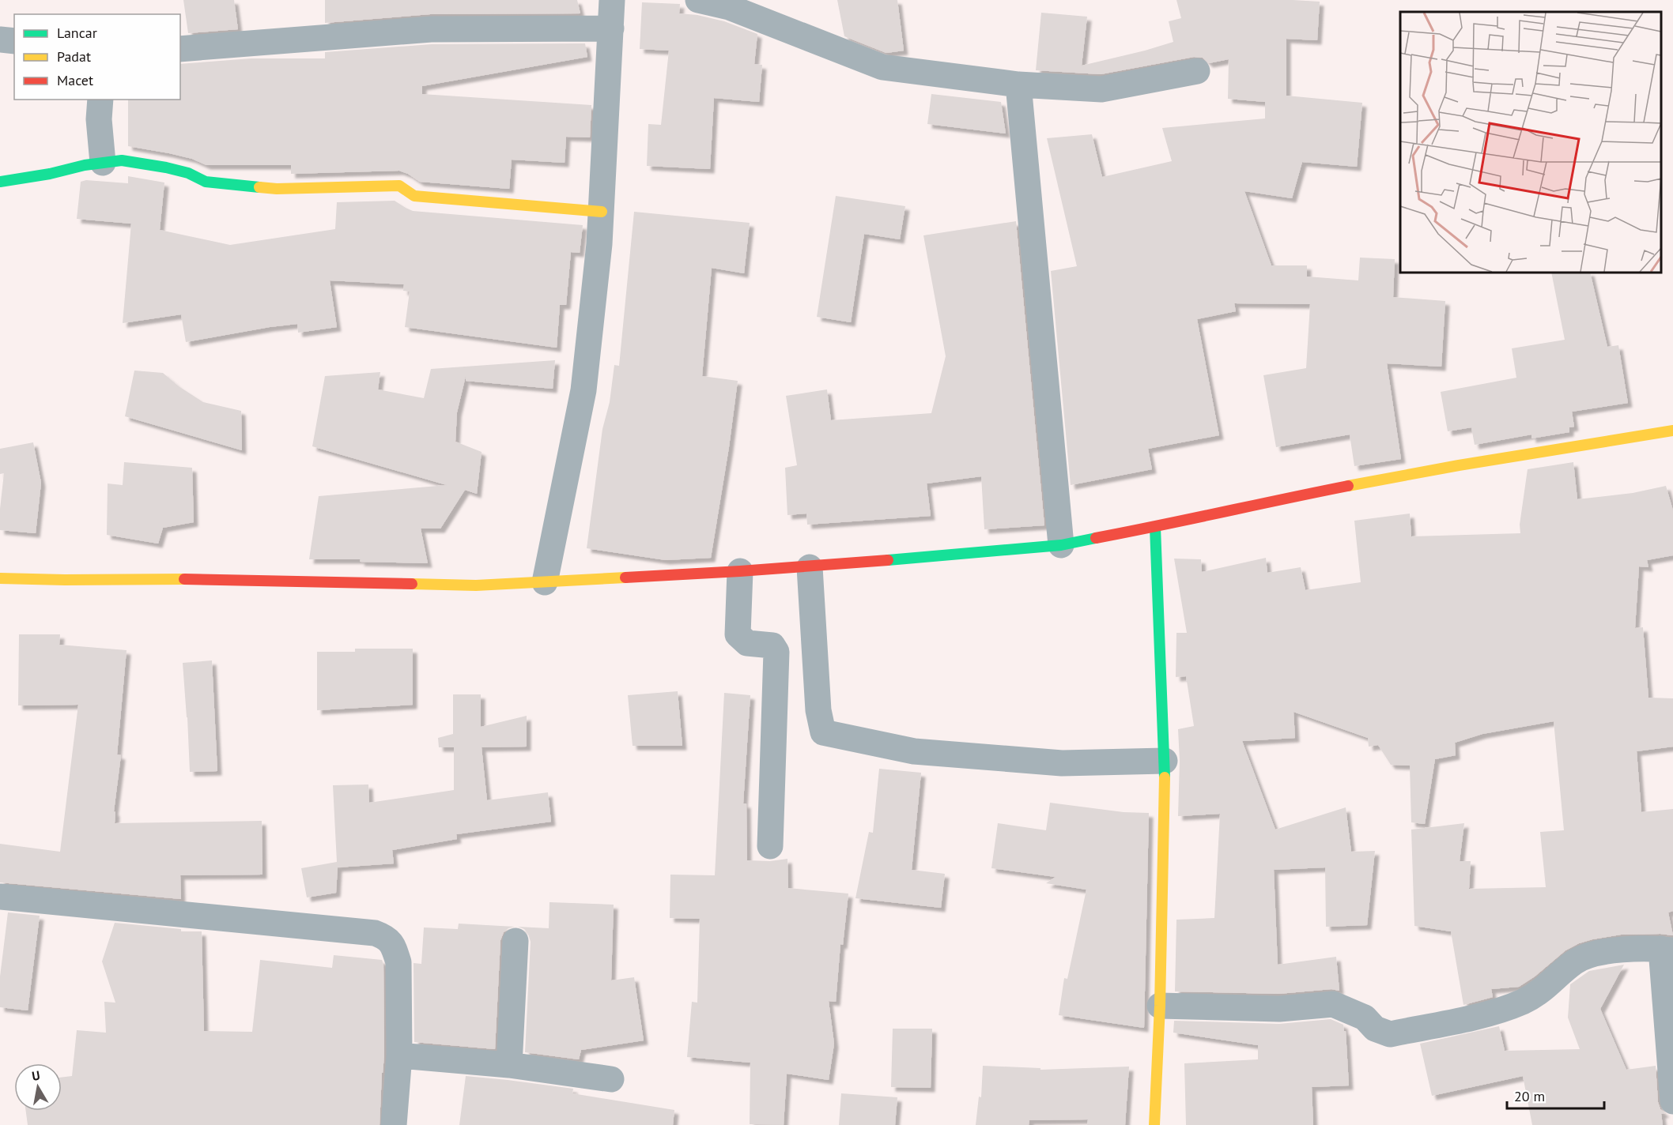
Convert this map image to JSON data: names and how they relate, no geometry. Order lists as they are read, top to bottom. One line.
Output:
{"legend":["Lancar","Padat","Macet"],"scale_bar":"20 m","north":"top"}
